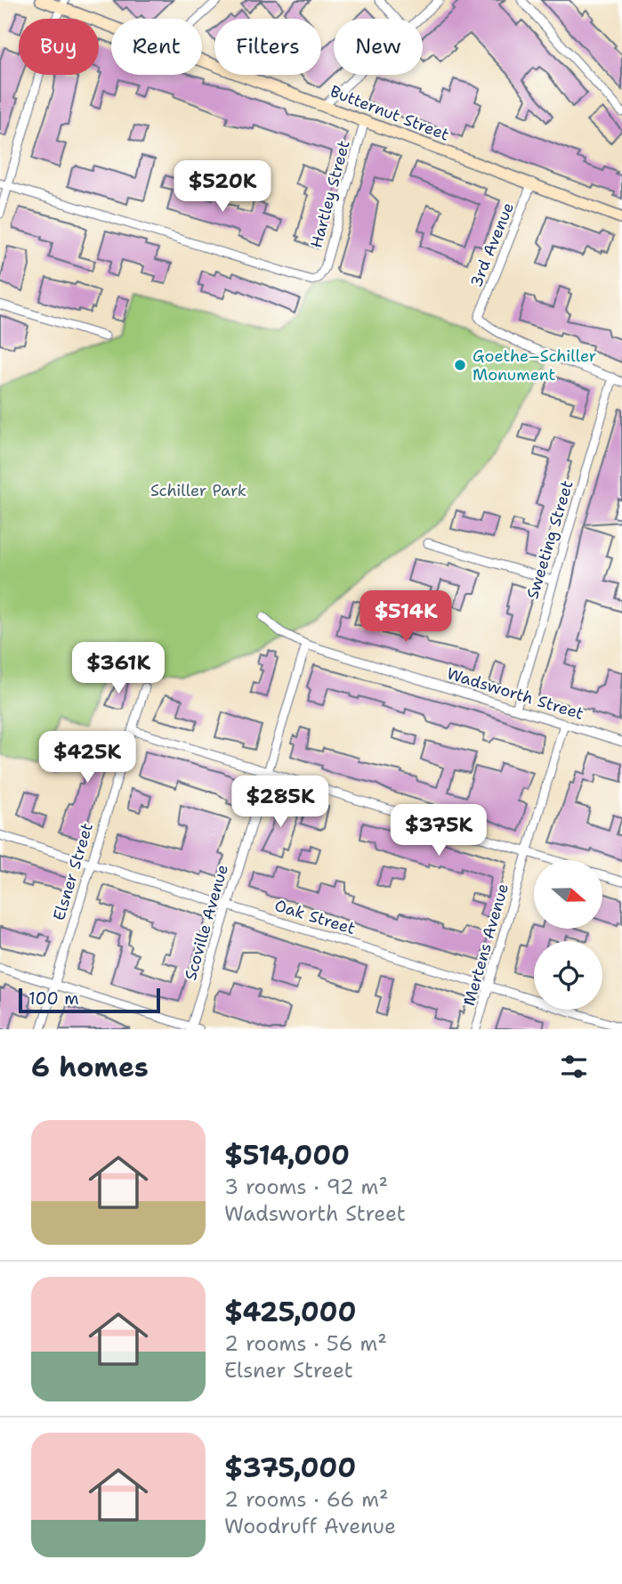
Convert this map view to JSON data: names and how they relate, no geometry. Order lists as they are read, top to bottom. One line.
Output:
{"streets":{"street":["Butternut Street","Hartley Street","3rd Avenue","Sweeting Street","Wadsworth Street","Elsner Street","Oak Street","Scoville Avenue","Mertens Avenue"]},"crossings":[["Butternut Street","Hartley Street"],["Butternut Street","3rd Avenue"],["3rd Avenue","Sweeting Street"],["Sweeting Street","Wadsworth Street"],["Wadsworth Street","Scoville Avenue"],["Wadsworth Street","Mertens Avenue"],["Elsner Street","Oak Street"],["Oak Street","Scoville Avenue"],["Oak Street","Mertens Avenue"]],"parks":["Schiller Park"],"places":["Goethe–Schiller Monument"],"scale_bar":"100 m","north":"right","page":{"chip":["Buy","Rent","Filters","New"],"price":["$520K","$514K","$361K","$425K","$285K","$375K"],"scale":"100 m","heading":"6 homes","list":[{"name":"$514,000","note":"3 rooms · 92 m² · Wadsworth Street"},{"name":"$425,000","note":"2 rooms · 56 m² · Elsner Street"},{"name":"$375,000","note":"2 rooms · 66 m² · Woodruff Avenue"}]}}
